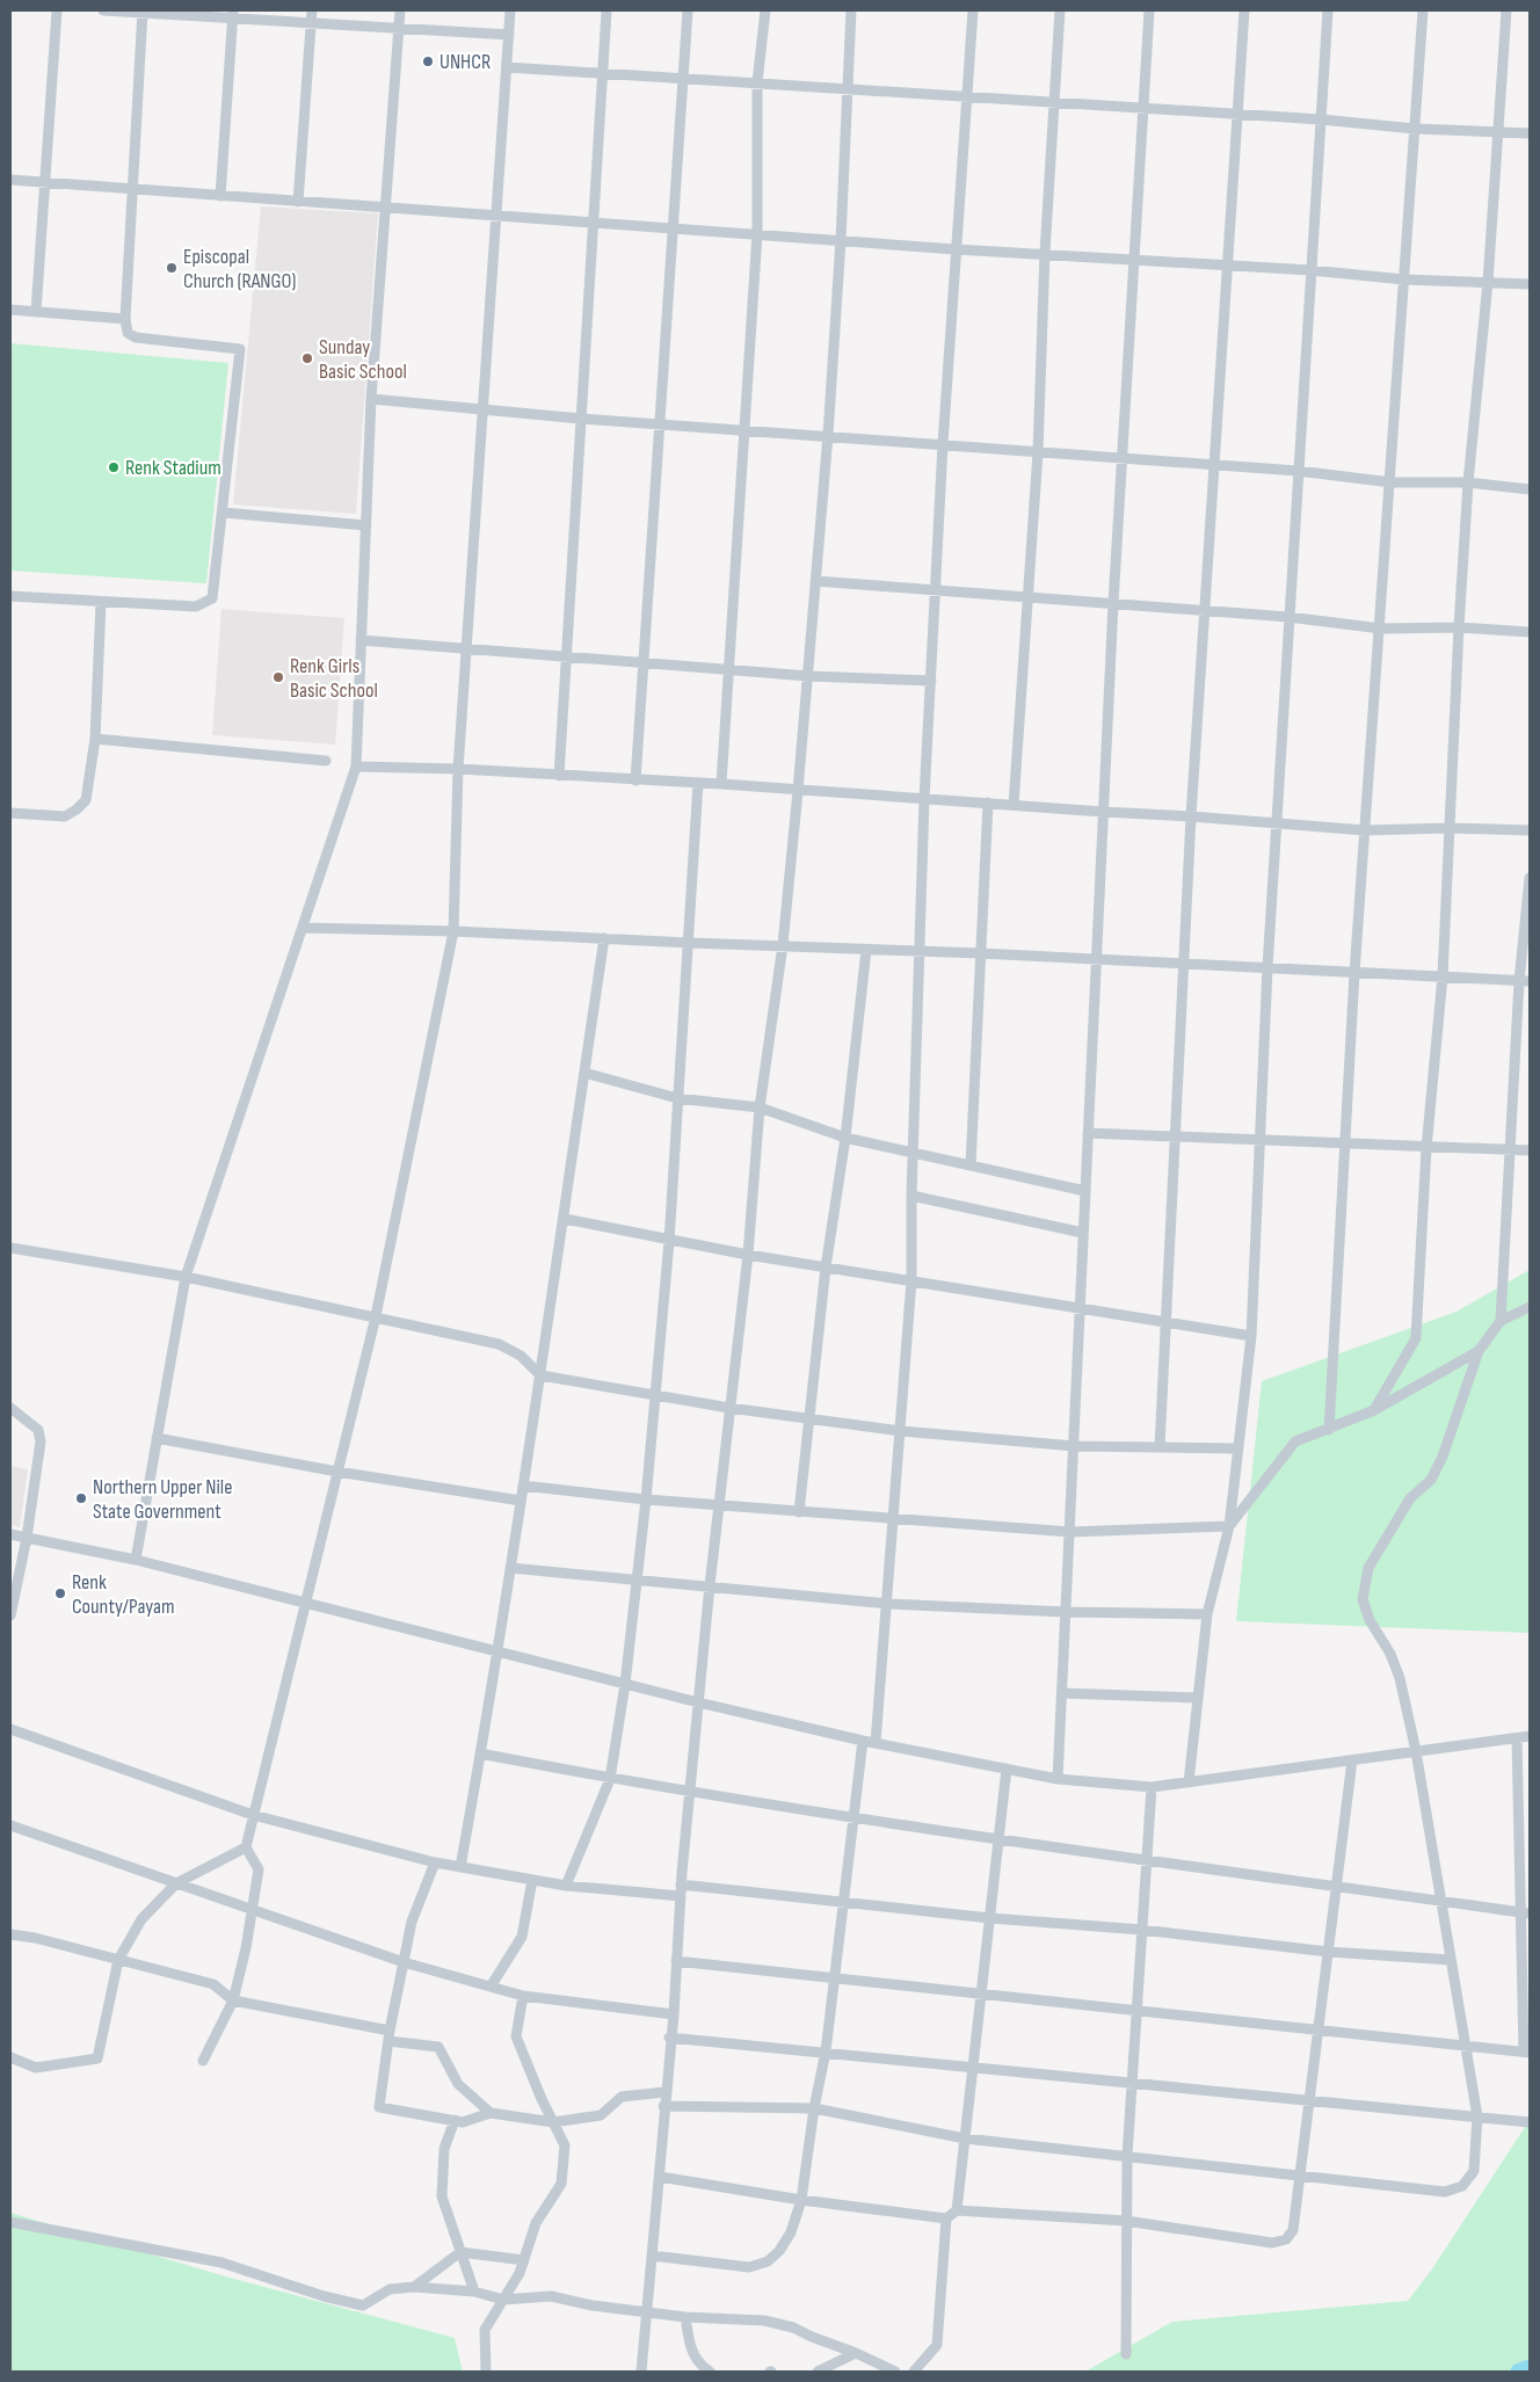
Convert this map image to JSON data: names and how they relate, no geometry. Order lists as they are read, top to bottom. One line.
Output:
{"places":["UNHCR","Episcopal Church (RANGO)","Sunday Basic School","Renk Stadium","Renk Girls Basic School","Northern Upper Nile State Government","Renk County/Payam"]}
